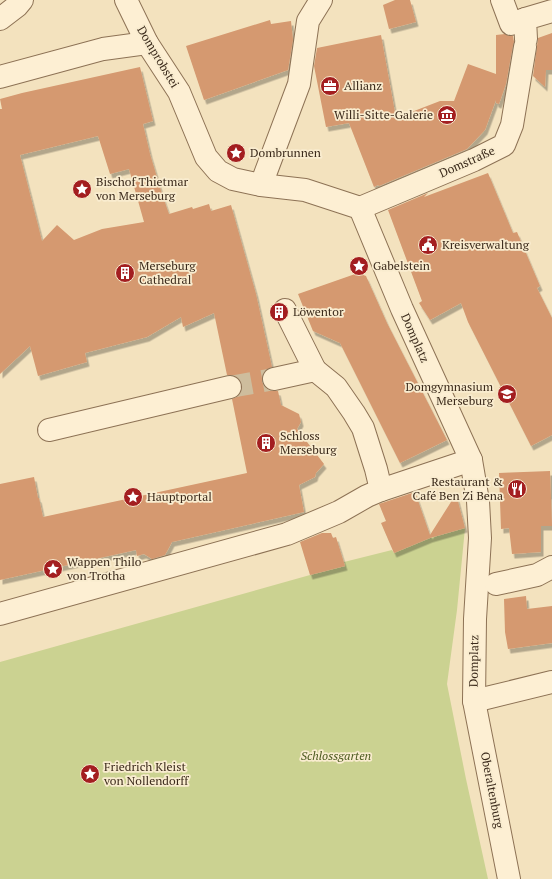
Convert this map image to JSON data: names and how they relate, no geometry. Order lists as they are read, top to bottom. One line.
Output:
{"streets":{"street":["Domprobstei","Domstraße","Domplatz","Oberaltenburg"]},"crossings":[["Domstraße","Domplatz"],["Domplatz","Oberaltenburg"]],"parks":["Schlossgarten"],"places":{"office":["Allianz"],"museum":["Willi-Sitte-Galerie"],"place":["Dombrunnen","Bischof Thietmar von Merseburg","Gabelstein","Hauptportal","Wappen Thilo von Trotha","Friedrich Kleist von Nollendorff"],"public building":["Kreisverwaltung"],"building":["Merseburg Cathedral","Löwentor","Schloss Merseburg"],"school or university":["Domgymnasium Merseburg"],"restaurant":["Restaurant & Café Ben Zi Bena"]}}
